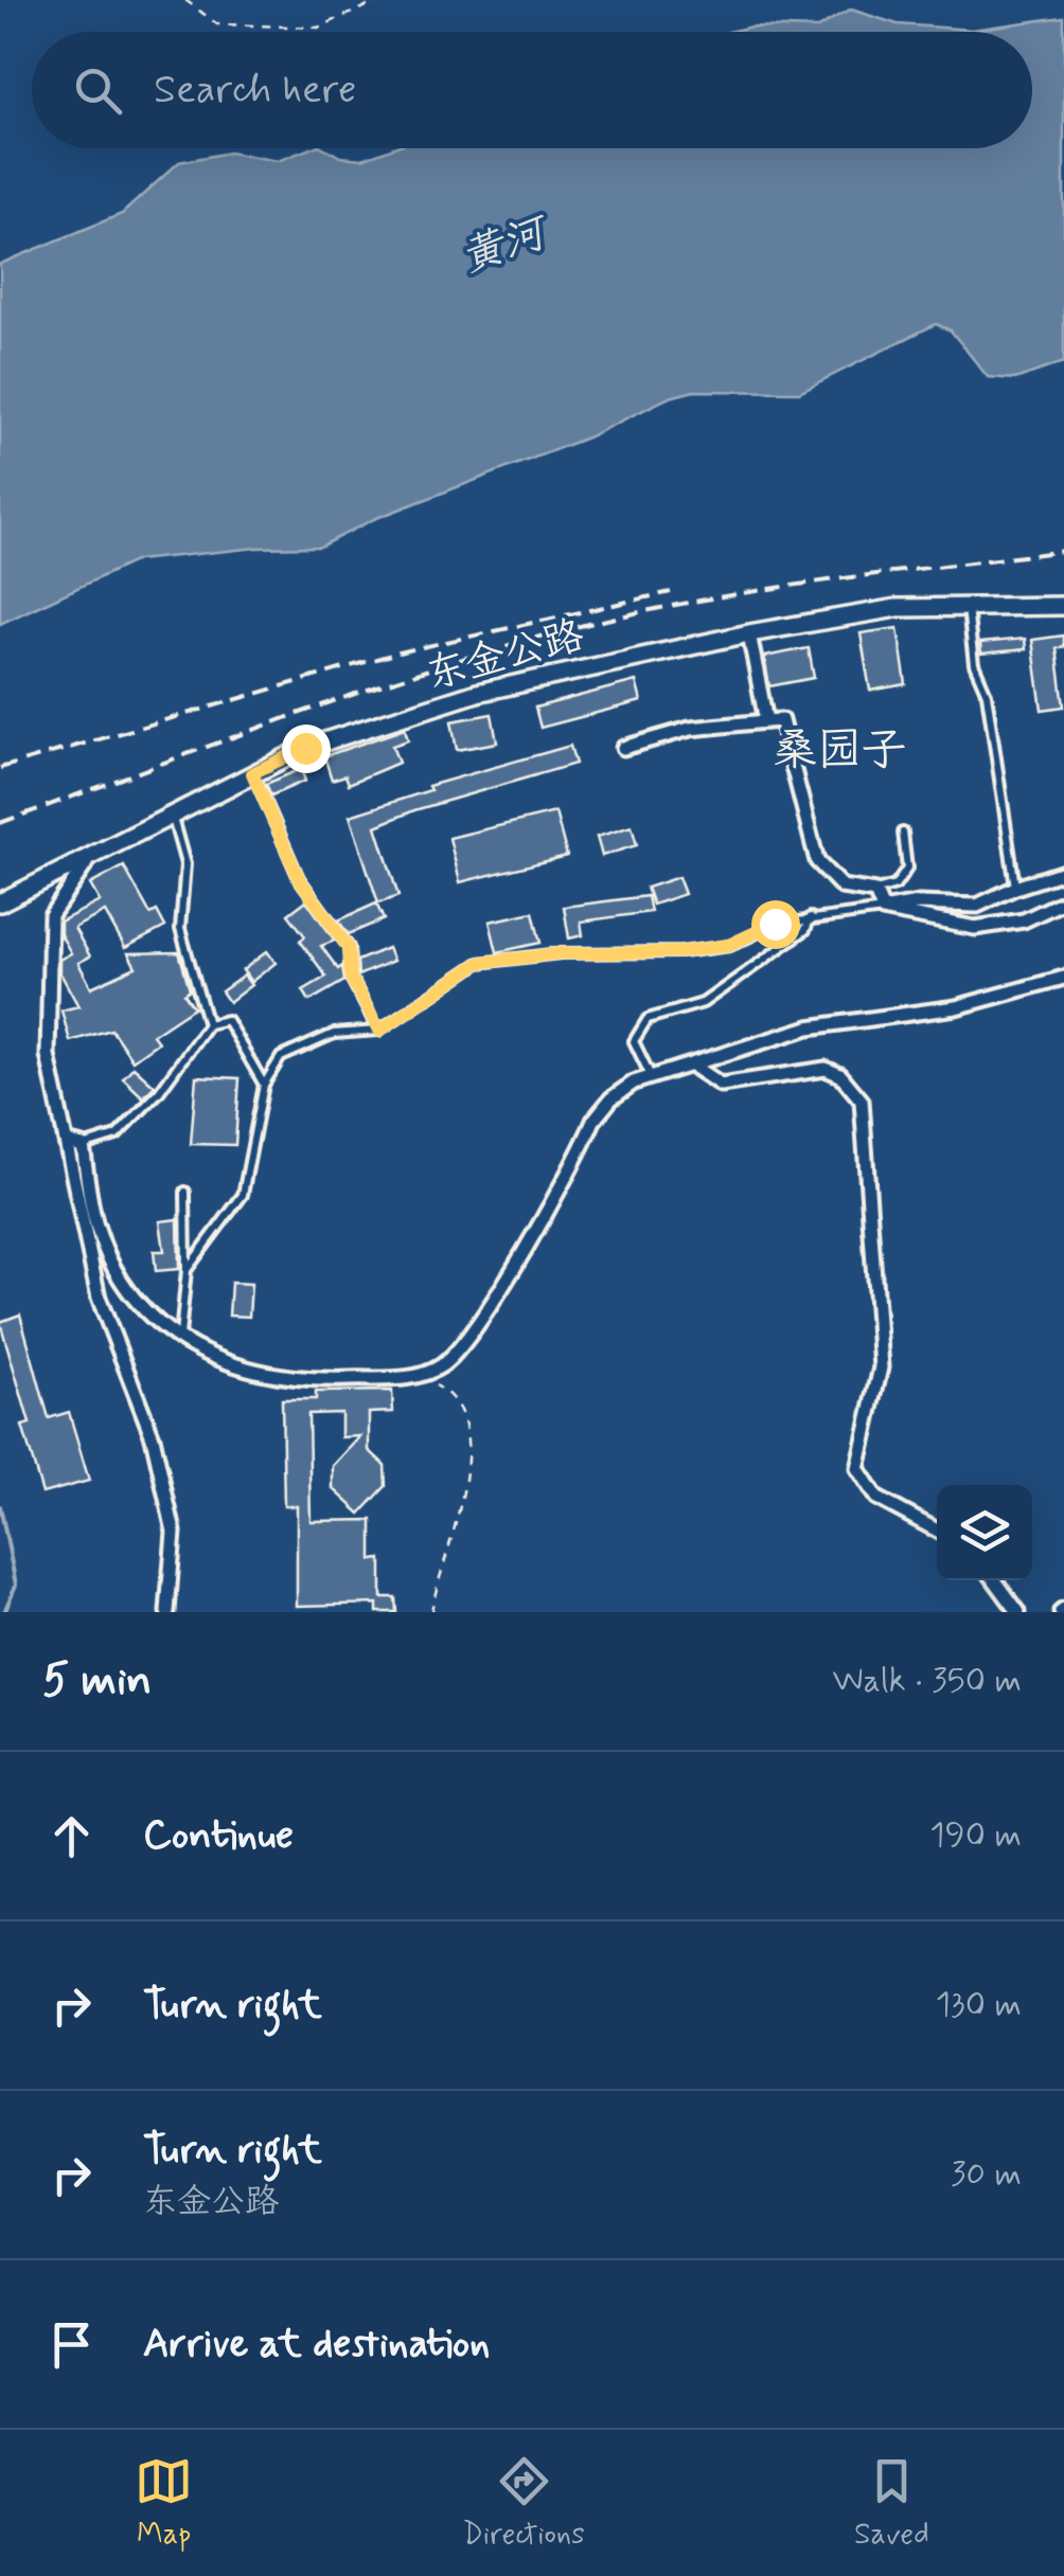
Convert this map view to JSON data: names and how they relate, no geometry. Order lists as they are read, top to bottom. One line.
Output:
{"streets":{"main road":["东金公路"]},"districts":["桑园子"],"water":["黄河"],"page":{"search":"Search here","heading":["5 min","Walk · 350 m"],"list":[["Continue","190 m"],["Turn right","130 m"],["Turn right","东金公路","30 m"],"Arrive at destination"],"nav":["Map","Directions","Saved"]}}
